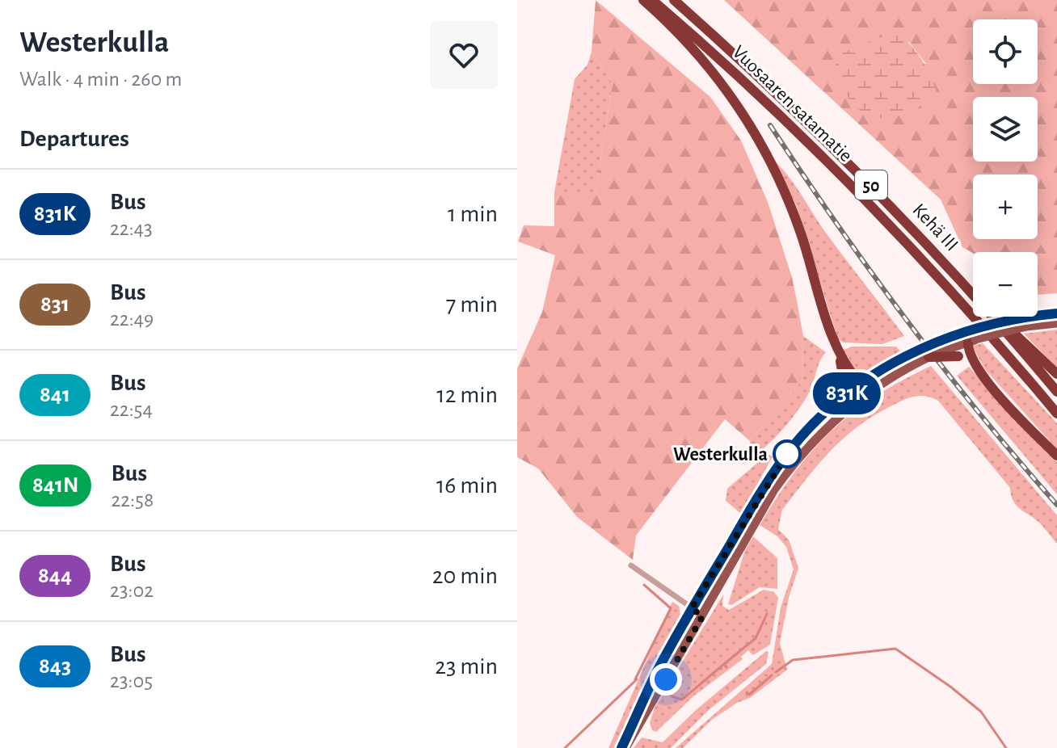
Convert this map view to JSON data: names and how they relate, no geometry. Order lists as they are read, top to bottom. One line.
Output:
{"streets":{"highway":["Vuosaaren satamatie","50","Kehä III"]},"places":["Westerkulla"],"lines":["bus line 831K"],"page":{"heading":[["Westerkulla","Walk · 4 min · 260 m"],"Departures"],"on_map":"831K","map_buttons":["+","−"],"list":[{"mark":"831K","name":"Bus","note":"22:43","value":"1 min"},{"mark":"831","name":"Bus","note":"22:49","value":"7 min"},{"mark":"841","name":"Bus","note":"22:54","value":"12 min"},{"mark":"841N","name":"Bus","note":"22:58","value":"16 min"},{"mark":"844","name":"Bus","note":"23:02","value":"20 min"},{"mark":"843","name":"Bus","note":"23:05","value":"23 min"}]}}
